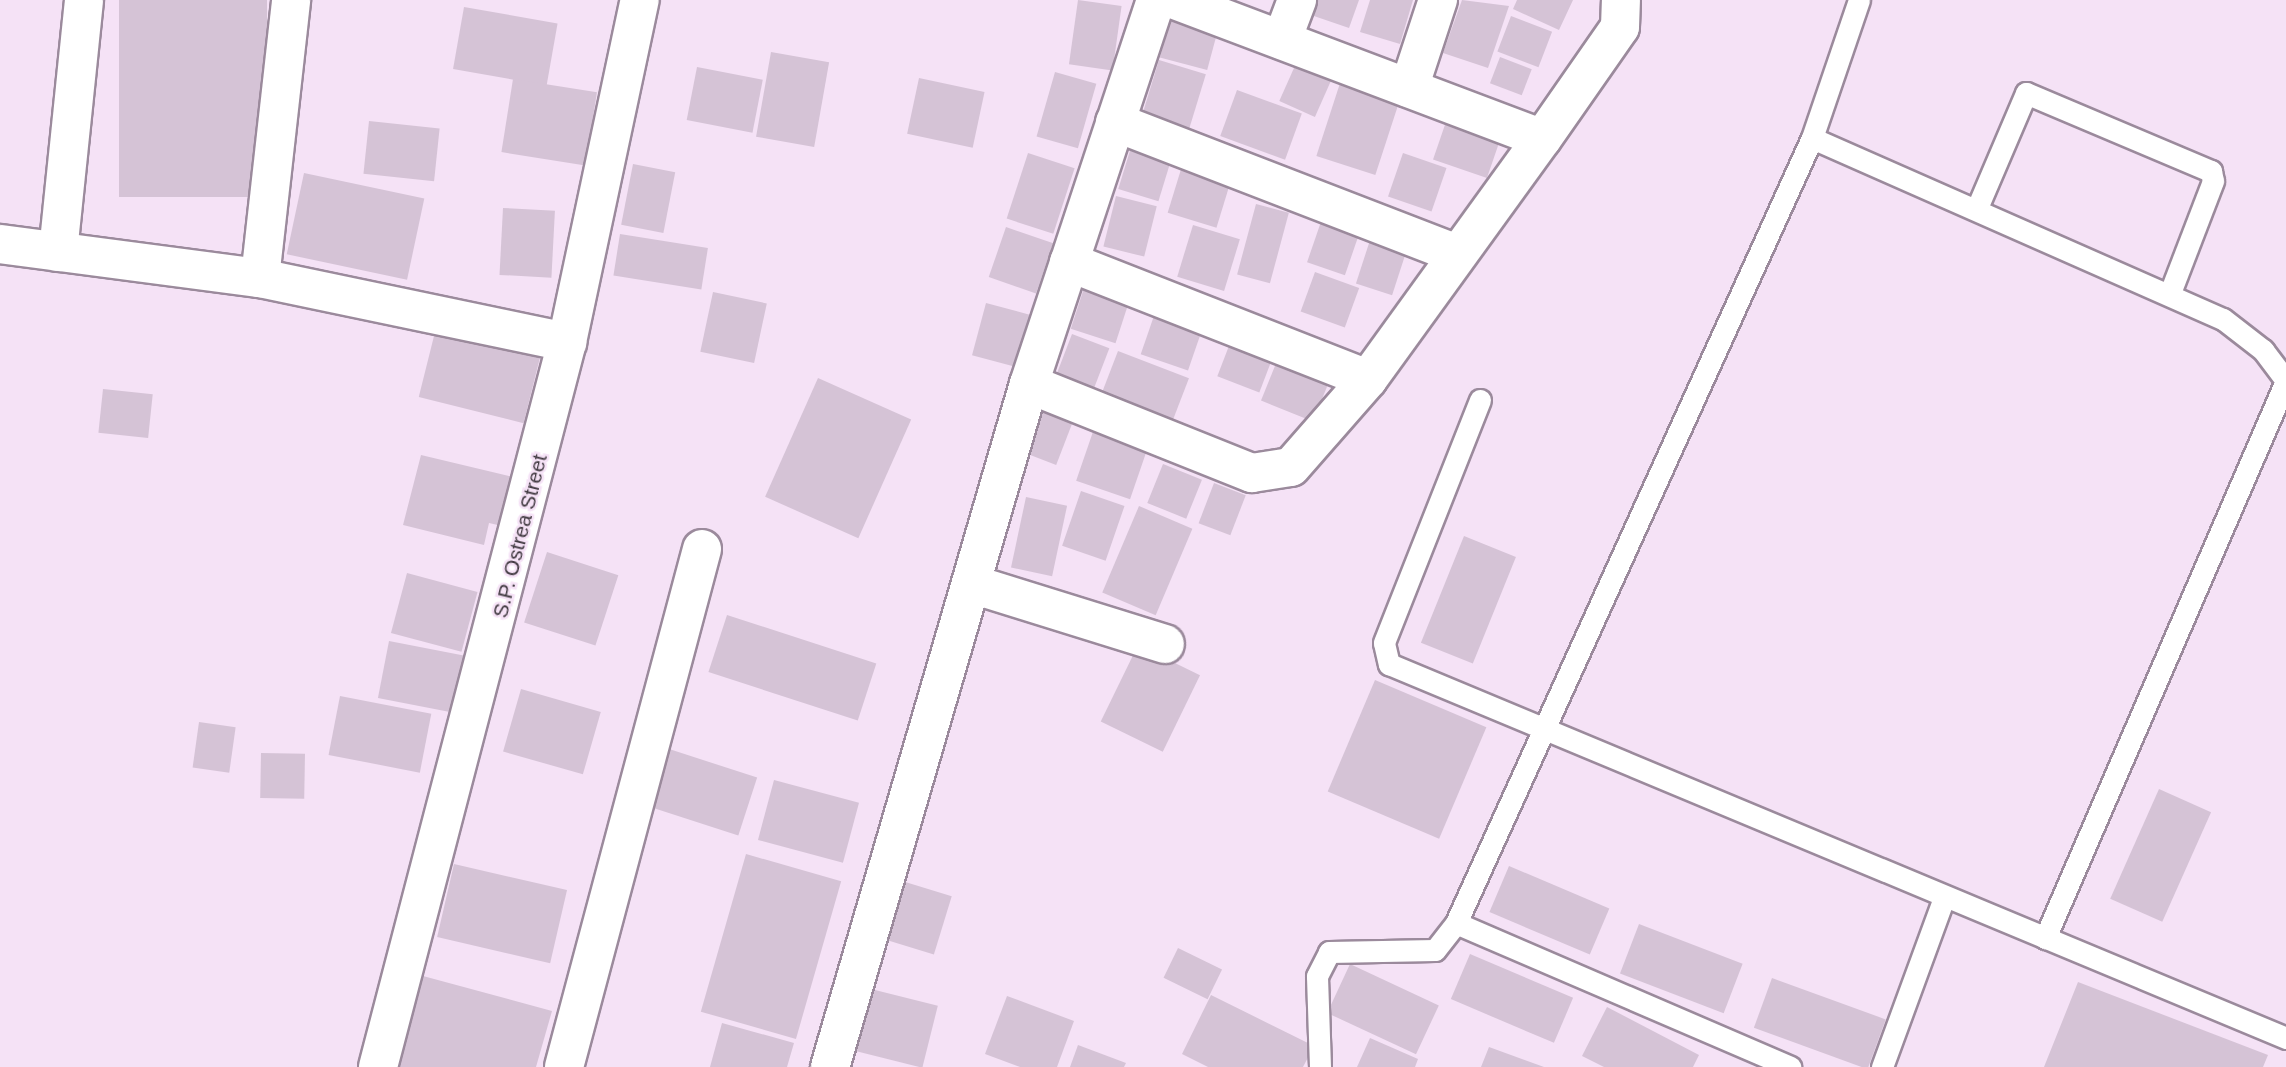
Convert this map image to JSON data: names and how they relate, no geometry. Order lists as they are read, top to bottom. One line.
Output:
{"streets":{"street":["S.P. Ostrea Street"]}}
